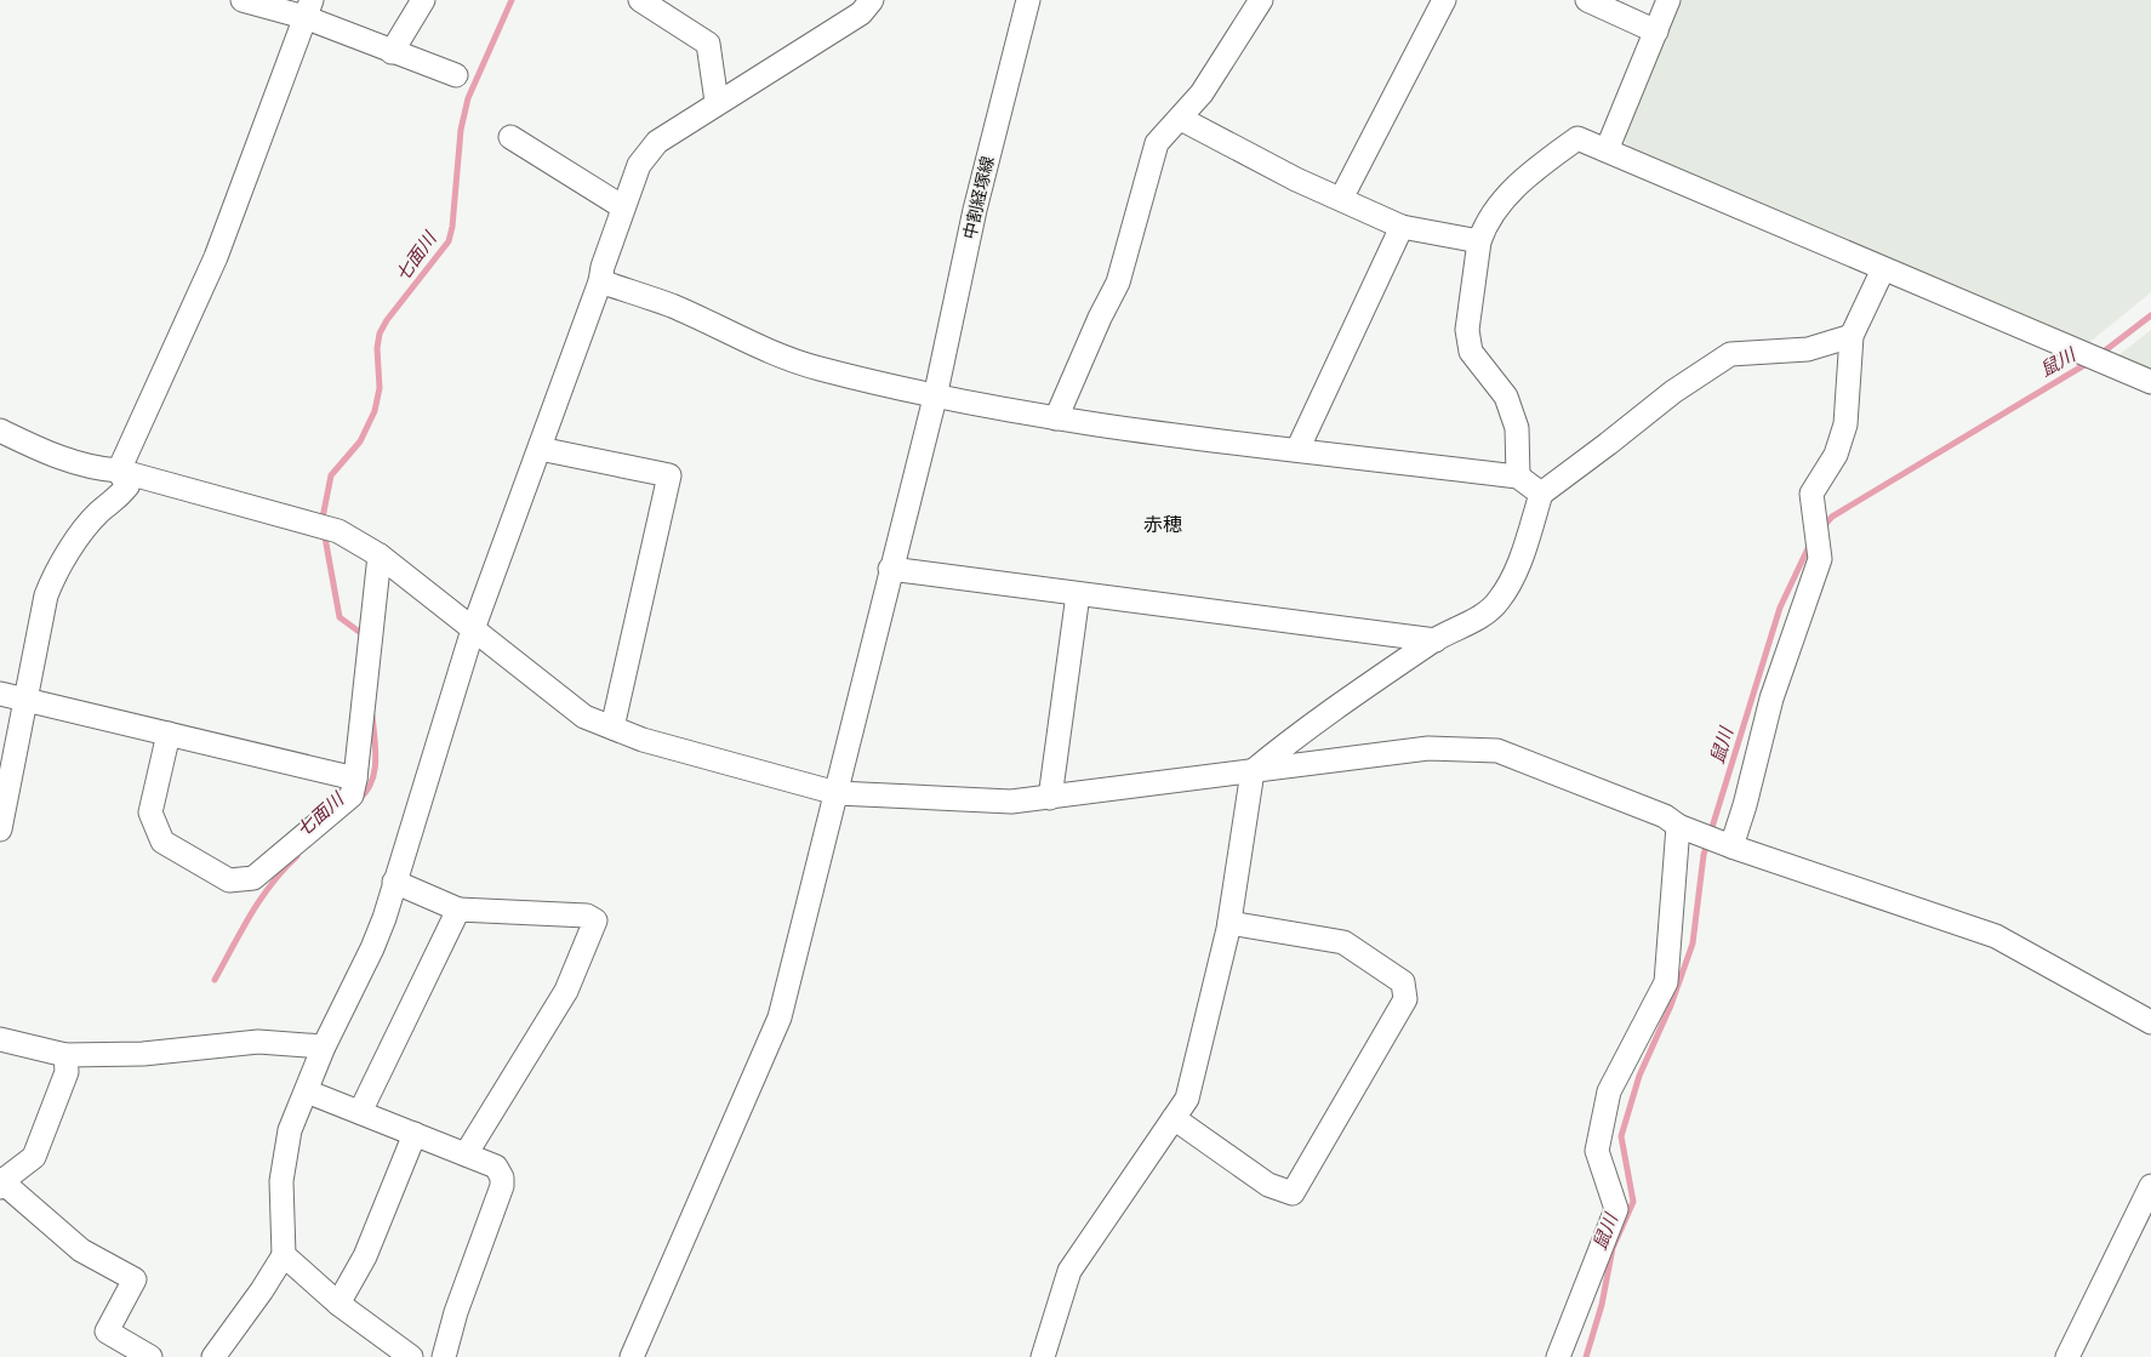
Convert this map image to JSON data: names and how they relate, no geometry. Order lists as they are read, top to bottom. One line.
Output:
{"streets":{"street":["中割経塚線"]},"districts":["赤穂"],"water":["七面川","鼠川"]}
